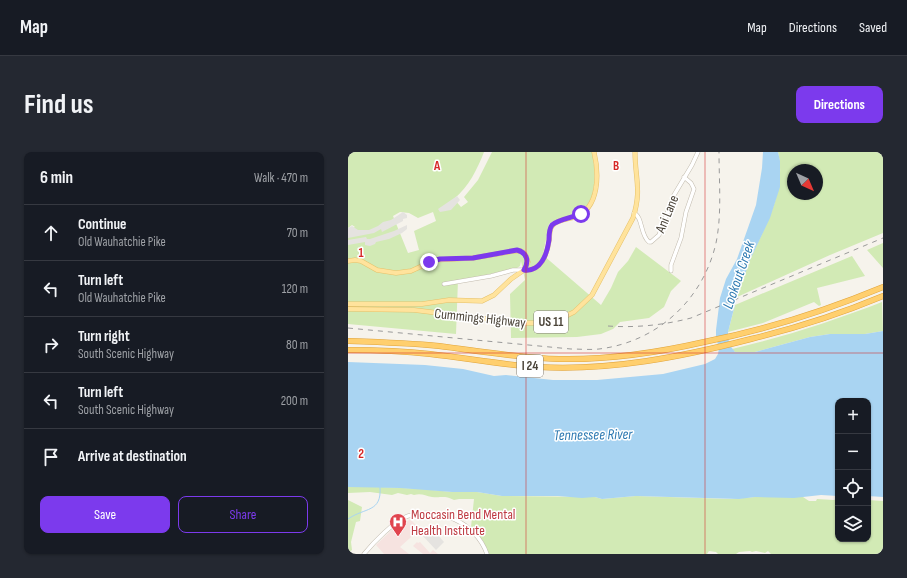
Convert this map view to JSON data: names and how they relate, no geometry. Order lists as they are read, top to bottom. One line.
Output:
{"streets":{"highway":["I 24"],"main road":["Cummings Highway","US 11"],"street":["Ani Lane"]},"crossings":[["Ani Lane","Cummings Highway"]],"water":["Lookout Creek","Tennessee River"],"places":{"hospital":["Moccasin Bend Mental Health Institute"]},"north":"bottom right","page":{"header":"Map","nav":["Map","Directions","Saved"],"buttons":["Directions",["Save","Share"]],"title":"Find us","heading":["6 min","Walk · 470 m"],"list":[["Continue","Old Wauhatchie Pike","70 m"],["Turn left","Old Wauhatchie Pike","120 m"],["Turn right","South Scenic Highway","80 m"],["Turn left","South Scenic Highway","200 m"],"Arrive at destination"],"map_buttons":["+","−"]},"grid":{"columns":["A","B"],"rows":["1","2"]}}
